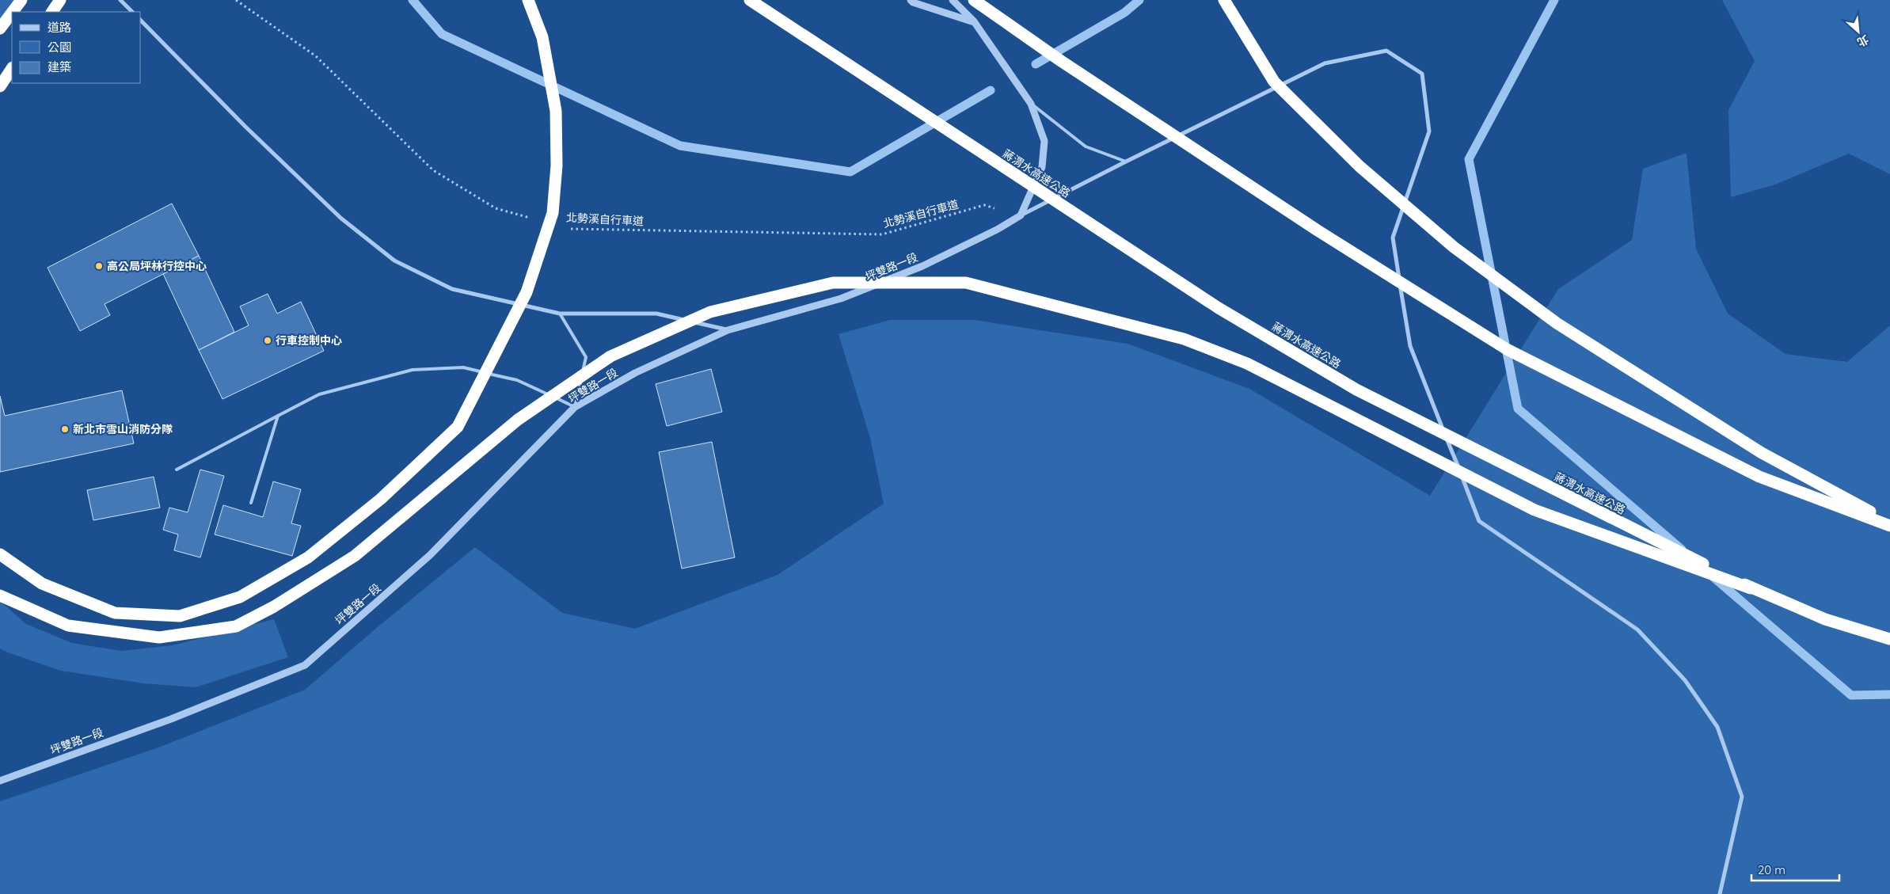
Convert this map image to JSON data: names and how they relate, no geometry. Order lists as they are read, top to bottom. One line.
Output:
{"streets":{"highway":["蔣渭水高速公路"],"street":["坪雙路一段"],"path":["北勢溪自行車道"]},"crossings":[["北勢溪自行車道","坪雙路一段"]],"places":["高公局坪林行控中心","行車控制中心","新北市雪山消防分隊"],"legend":["道路","公園","建築"],"scale_bar":"20 m","north":"bottom right"}
